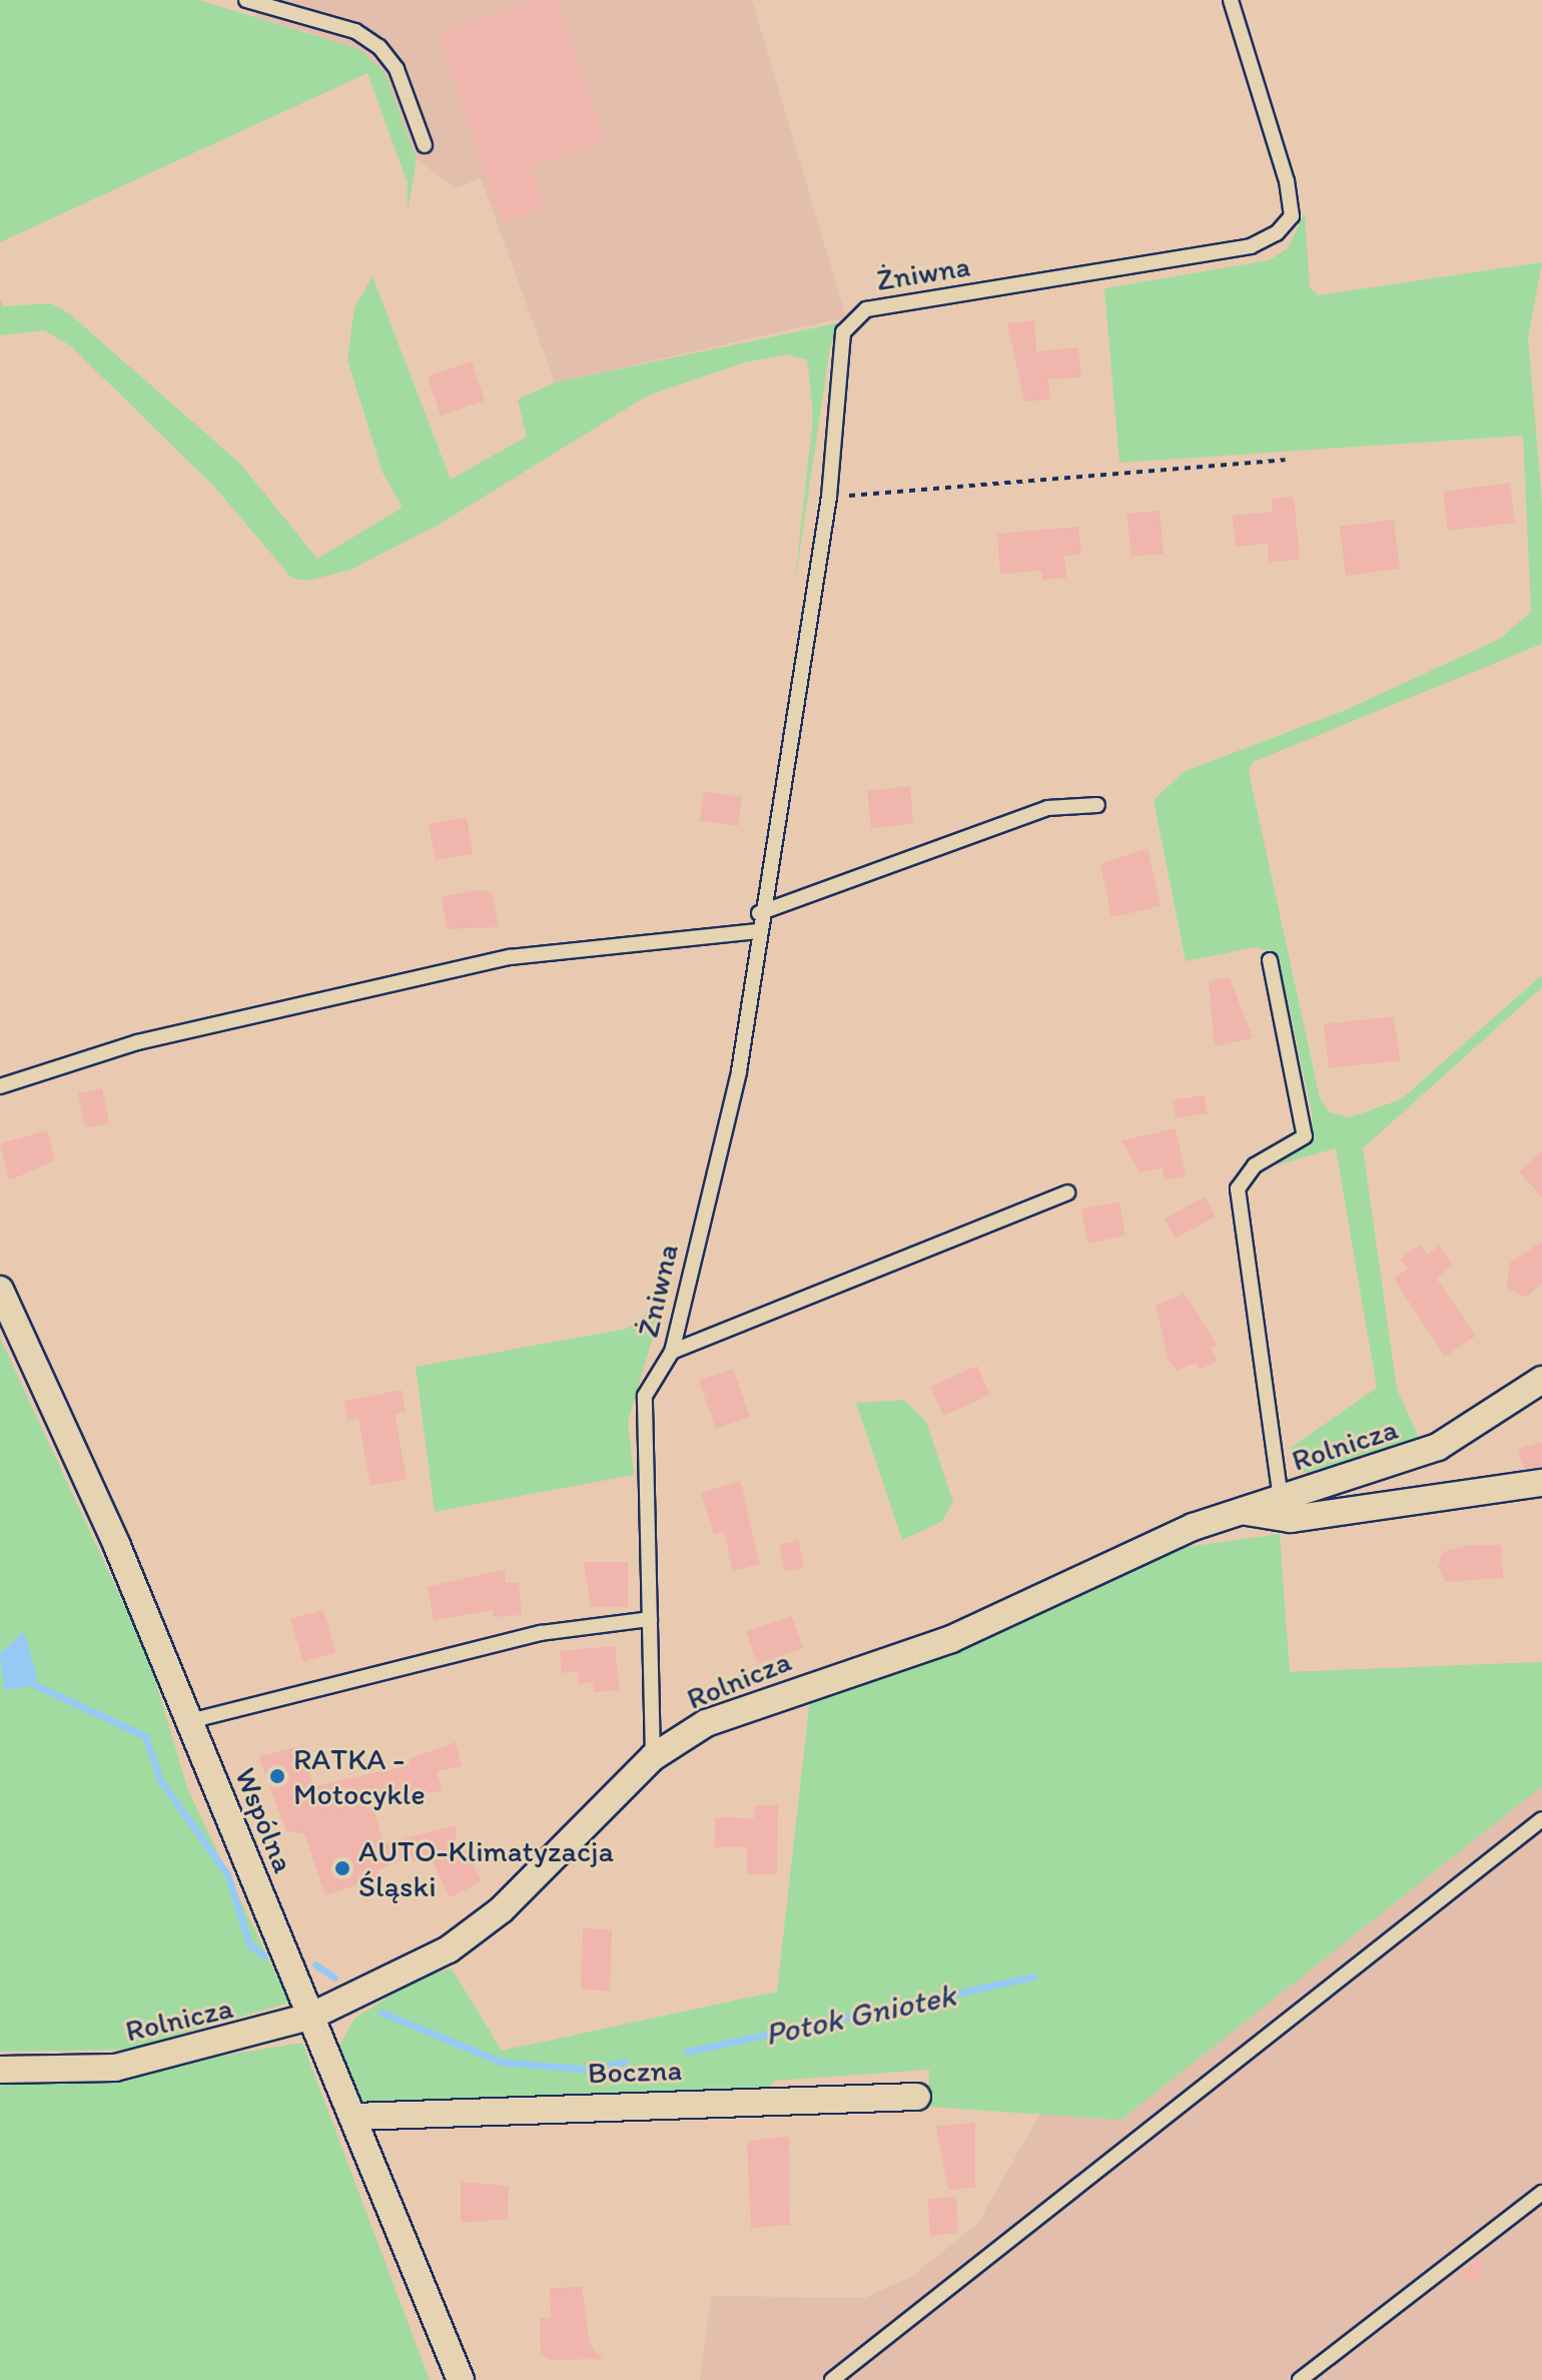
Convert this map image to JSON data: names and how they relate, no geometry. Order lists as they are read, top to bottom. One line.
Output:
{"streets":{"street":["Rolnicza","Wspólna","Boczna"],"lane":["Żniwna"]},"crossings":[["Żniwna","Rolnicza"],["Rolnicza","Wspólna"],["Wspólna","Boczna"]],"water":["Potok Gniotek"],"places":["RATKA - Motocykle","AUTO-Klimatyzacja Śląski"]}
